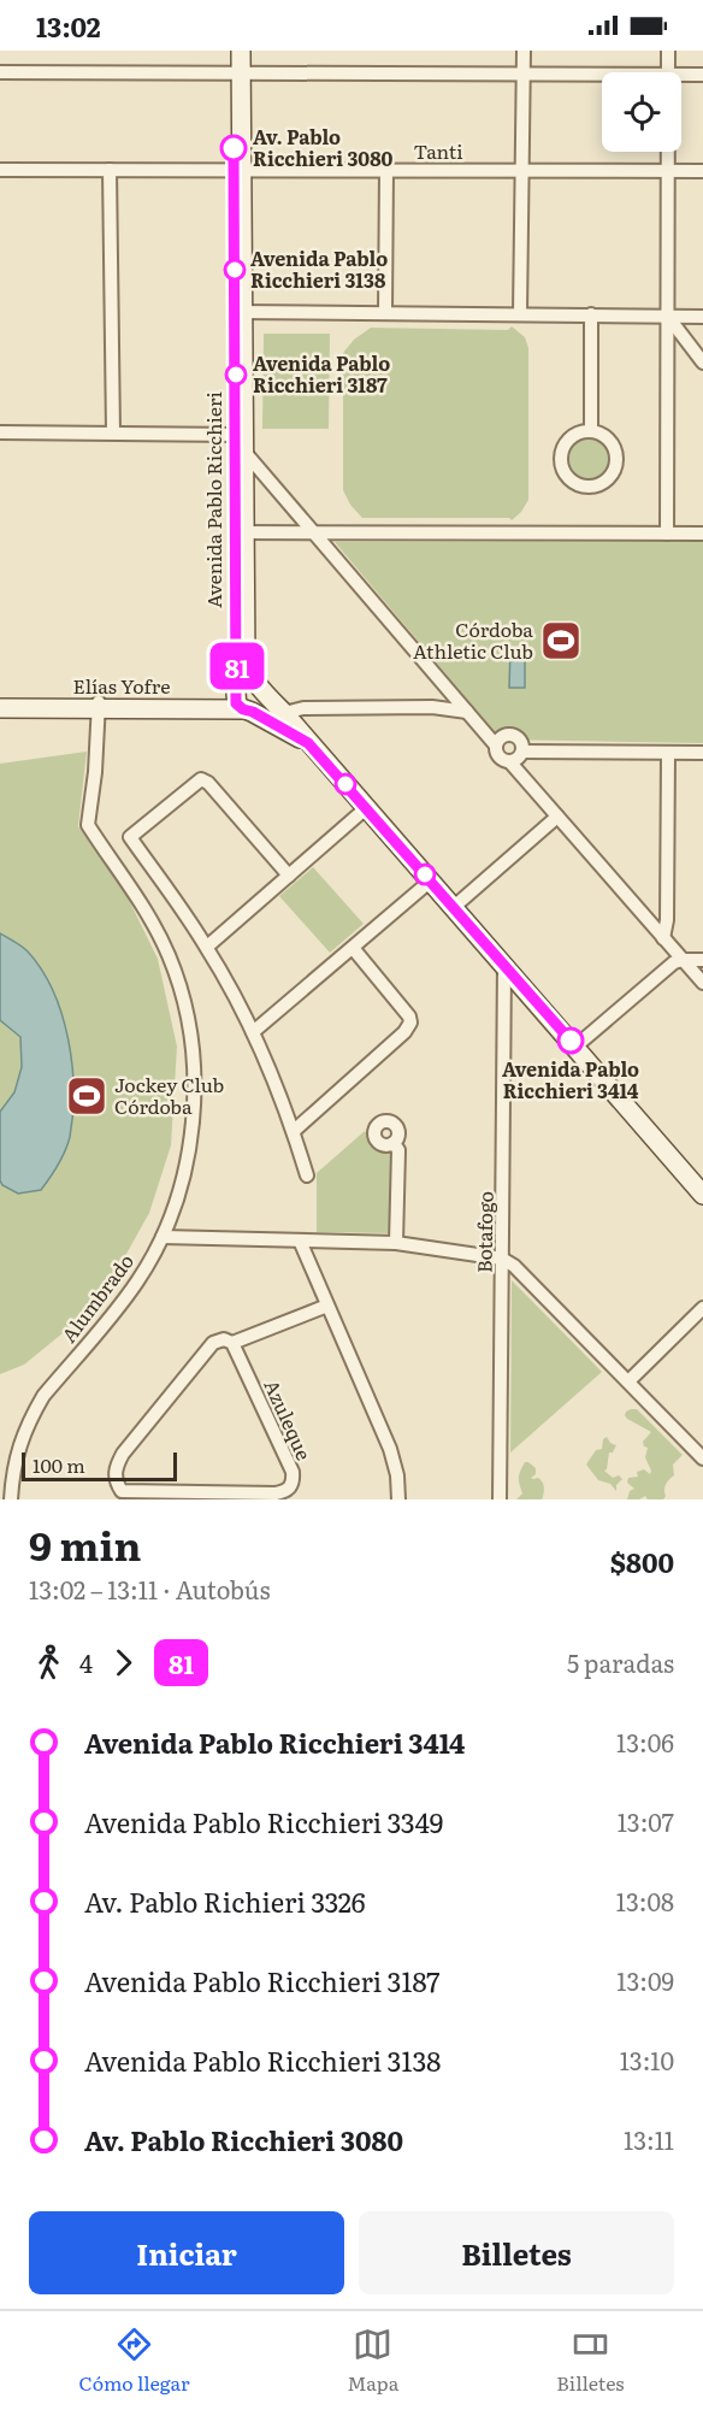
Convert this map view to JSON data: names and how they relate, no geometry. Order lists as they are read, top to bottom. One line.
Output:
{"streets":{"main road":["Avenida Pablo Ricchieri","Elías Yofre"],"street":["Tanti","Botafogo","Alumbrado","Azuleque"]},"crossings":[["Tanti","Avenida Pablo Ricchieri"],["Avenida Pablo Ricchieri","Elías Yofre"],["Elías Yofre","Alumbrado"]],"places":{"other":["Av. Pablo Ricchieri 3080","Avenida Pablo Ricchieri 3138","Avenida Pablo Ricchieri 3187","Avenida Pablo Ricchieri 3414"],"sports":["Córdoba Athletic Club","Jockey Club Córdoba"]},"lines":["bus line 81"],"scale_bar":"100 m","page":{"status":"13:02","on_map":"81","scale":"100 m","heading":["9 min","13:02 – 13:11 · Autobús","$800"],"legs":["4","81","5 paradas"],"list":[{"name":"Avenida Pablo Ricchieri 3414","value":"13:06"},{"name":"Avenida Pablo Ricchieri 3349","value":"13:07"},{"name":"Av. Pablo Richieri 3326","value":"13:08"},{"name":"Avenida Pablo Ricchieri 3187","value":"13:09"},{"name":"Avenida Pablo Ricchieri 3138","value":"13:10"},{"name":"Av. Pablo Ricchieri 3080","value":"13:11"}],"buttons":["Iniciar","Billetes"],"tabs":["Cómo llegar","Mapa","Billetes"]}}
